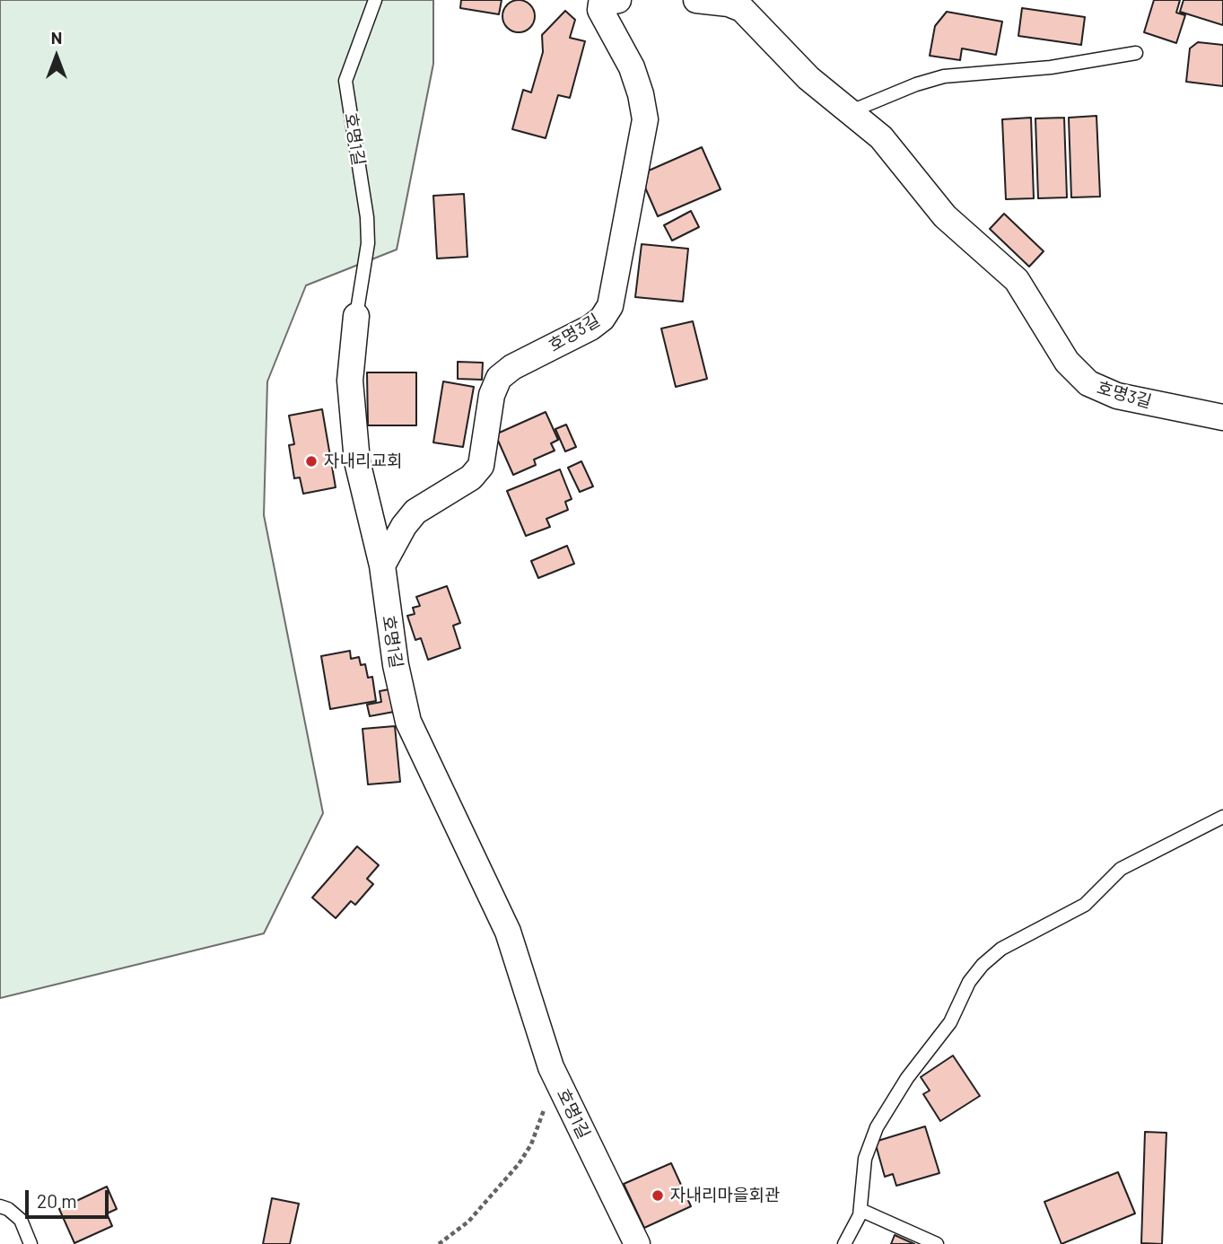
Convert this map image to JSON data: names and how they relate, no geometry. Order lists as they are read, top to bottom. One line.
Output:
{"streets":{"street":["호명1길","호명3길"]},"crossings":[["호명1길","호명3길"]],"places":["자내리교회","자내리마을회관"],"scale_bar":"20 m","north":"top"}
